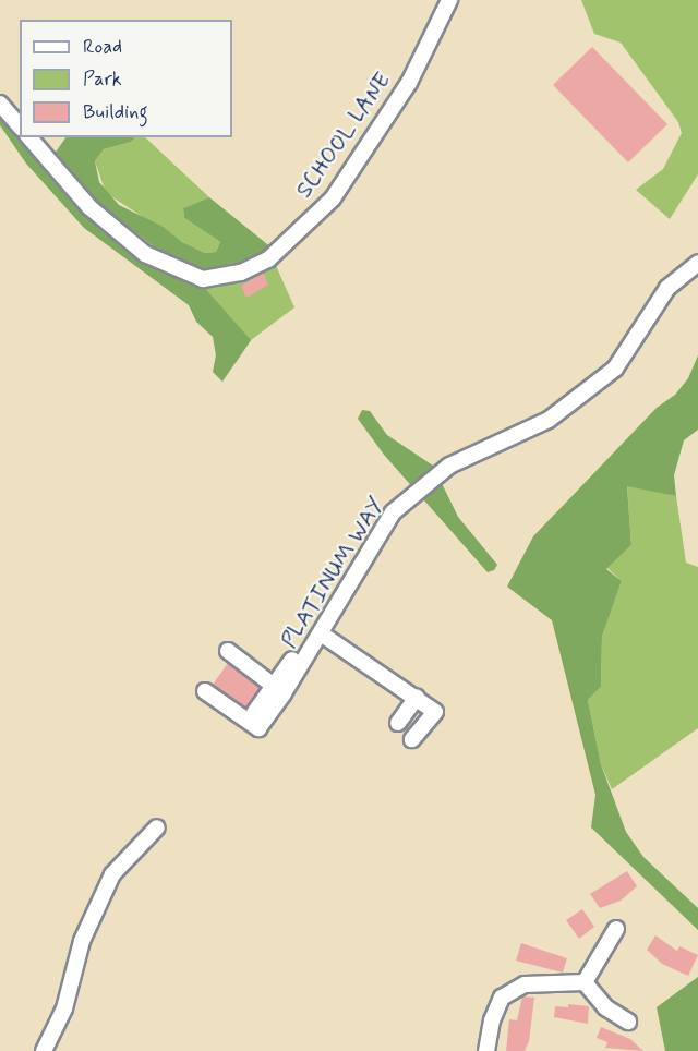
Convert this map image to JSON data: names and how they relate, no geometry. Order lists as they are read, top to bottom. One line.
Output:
{"streets":{"street":["SCHOOL LANE","PLATINUM WAY"]},"legend":["Road","Park","Building"]}
